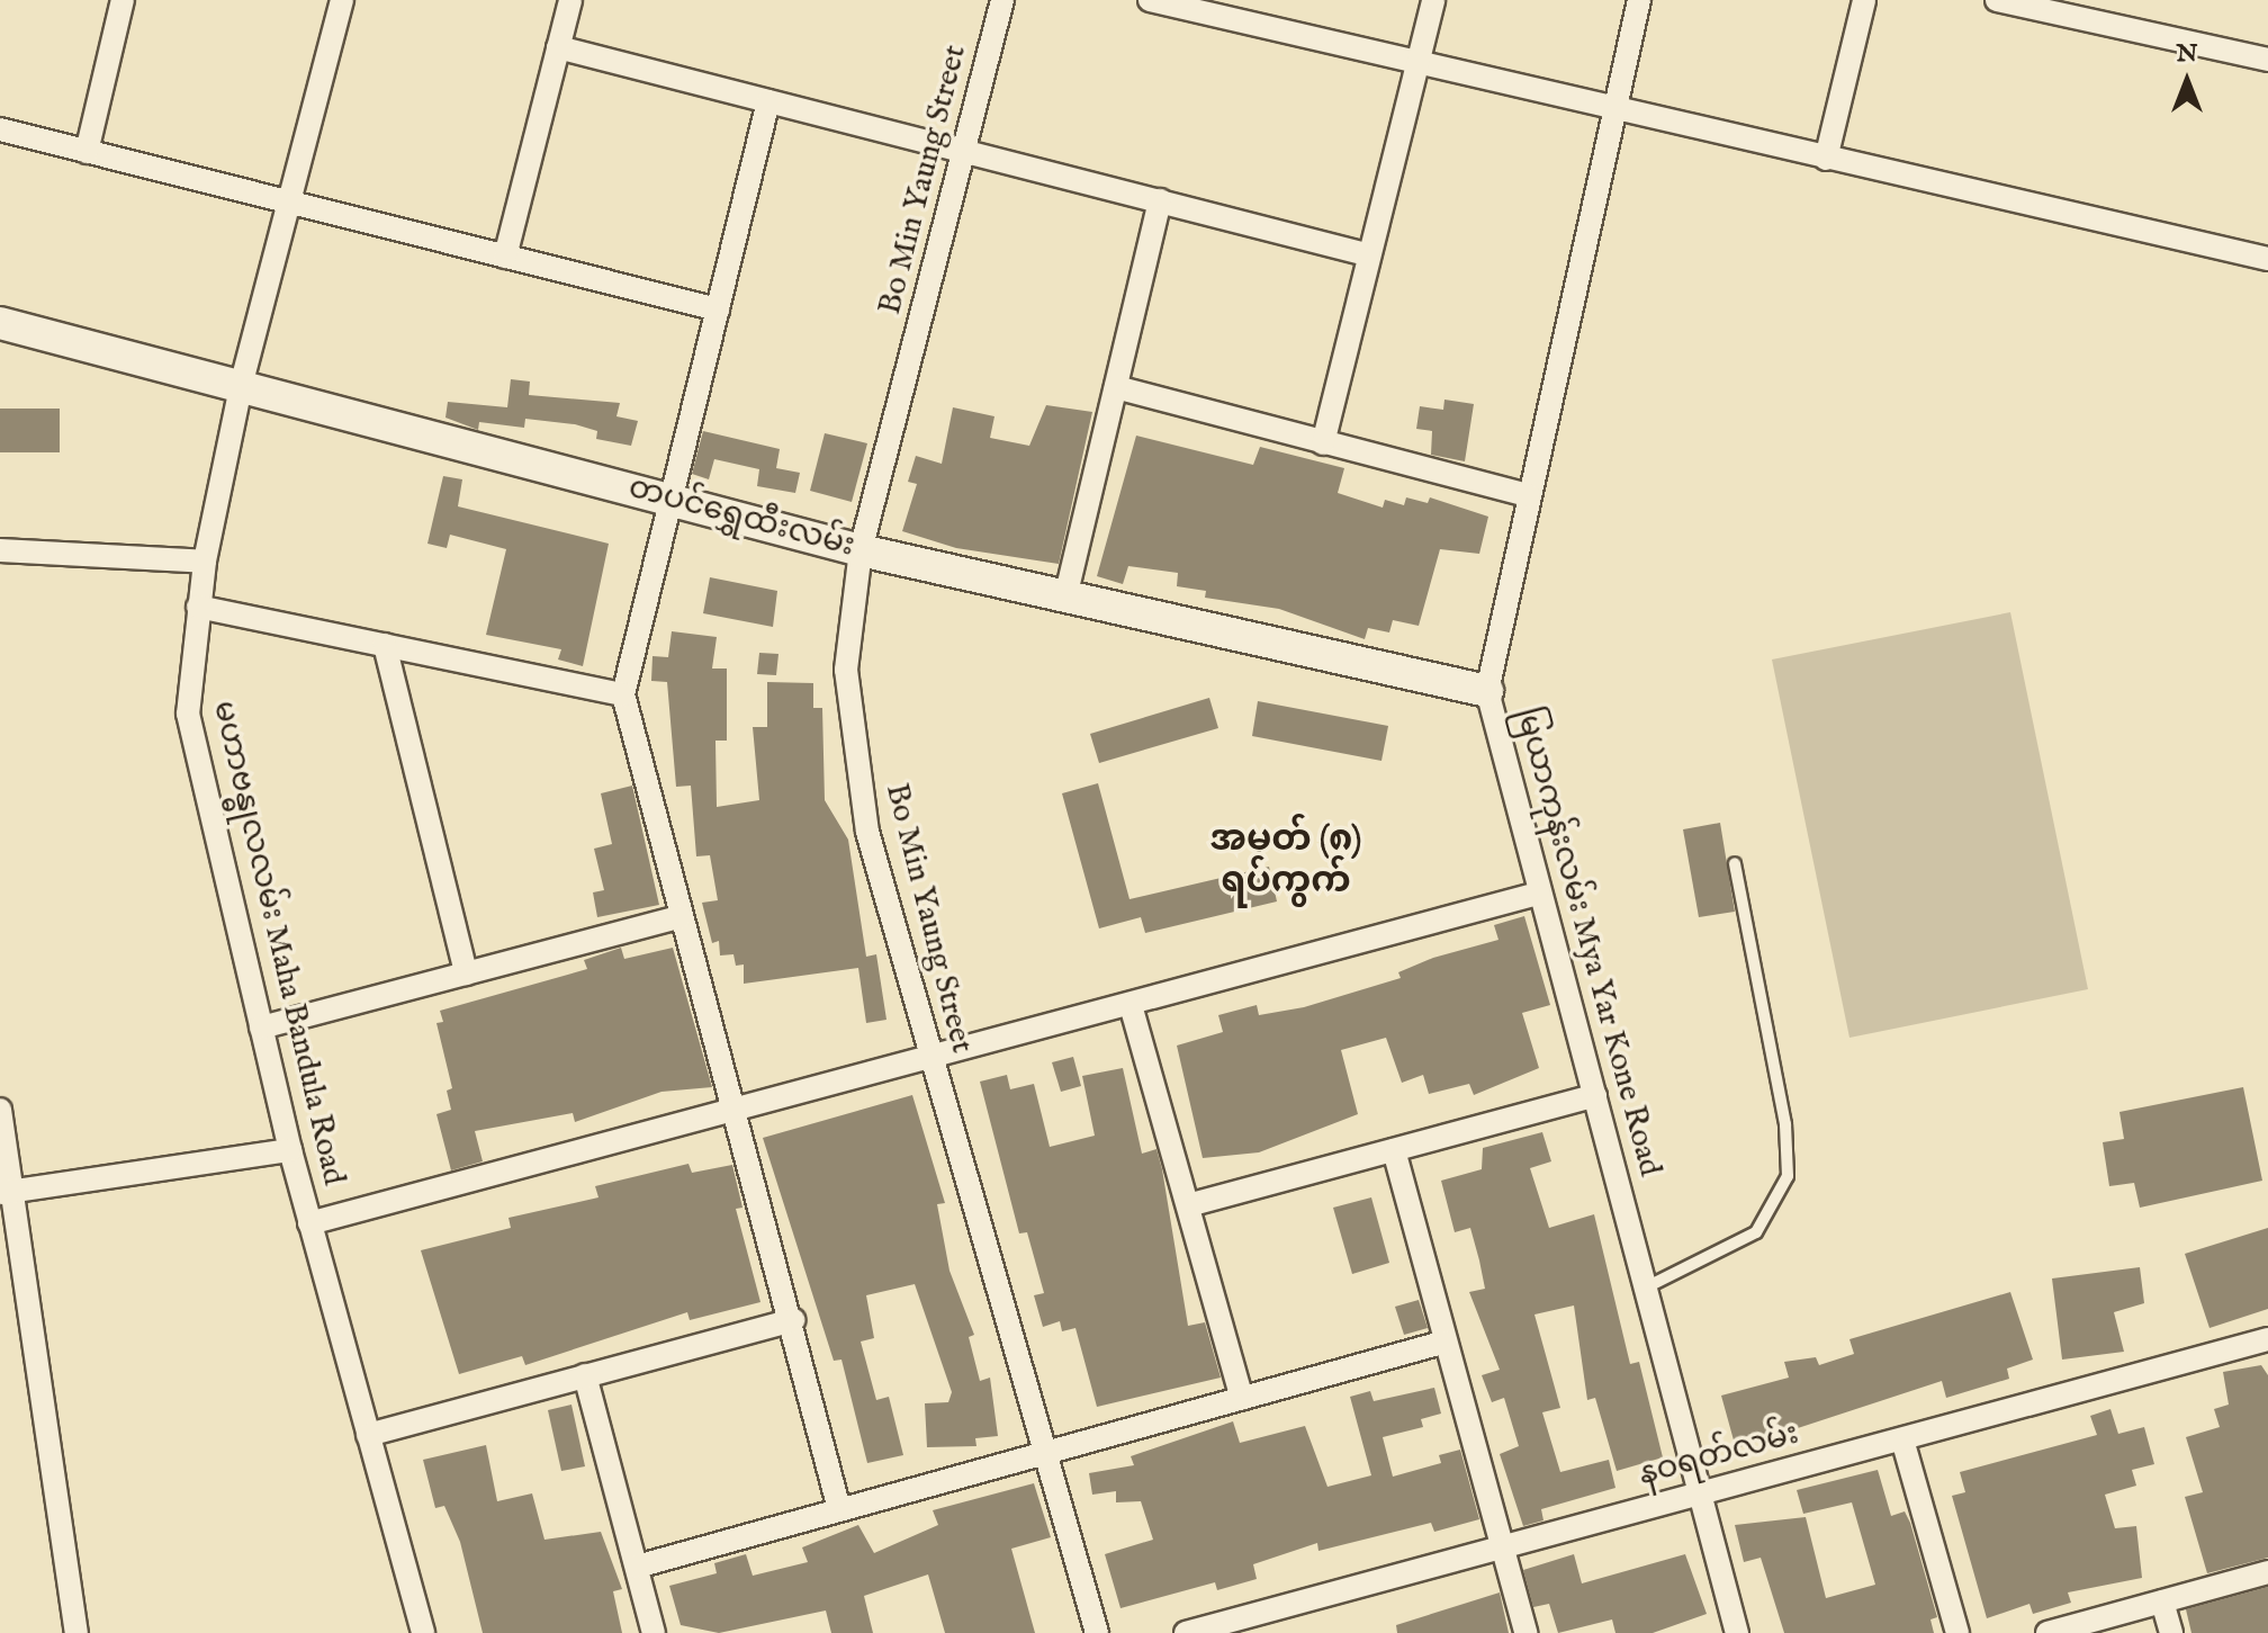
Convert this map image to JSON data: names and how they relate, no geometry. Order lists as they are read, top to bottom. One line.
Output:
{"streets":{"street":["Bo Min Yaung Street","တပင်ရွှေထီးလမ်း","မြယာကုန်းလမ်း Mya Yar Kone Road","မဟာဗန္ဓုလလမ်း Maha Bandula Road","နဝရတ်လမ်း"]},"crossings":[["Bo Min Yaung Street","တပင်ရွှေထီးလမ်း"],["တပင်ရွှေထီးလမ်း","မြယာကုန်းလမ်း Mya Yar Kone Road"],["တပင်ရွှေထီးလမ်း","မဟာဗန္ဓုလလမ်း Maha Bandula Road"],["မြယာကုန်းလမ်း Mya Yar Kone Road","နဝရတ်လမ်း"]],"districts":["အမှတ် (၈) ရပ်ကွက်"],"north":"top"}
